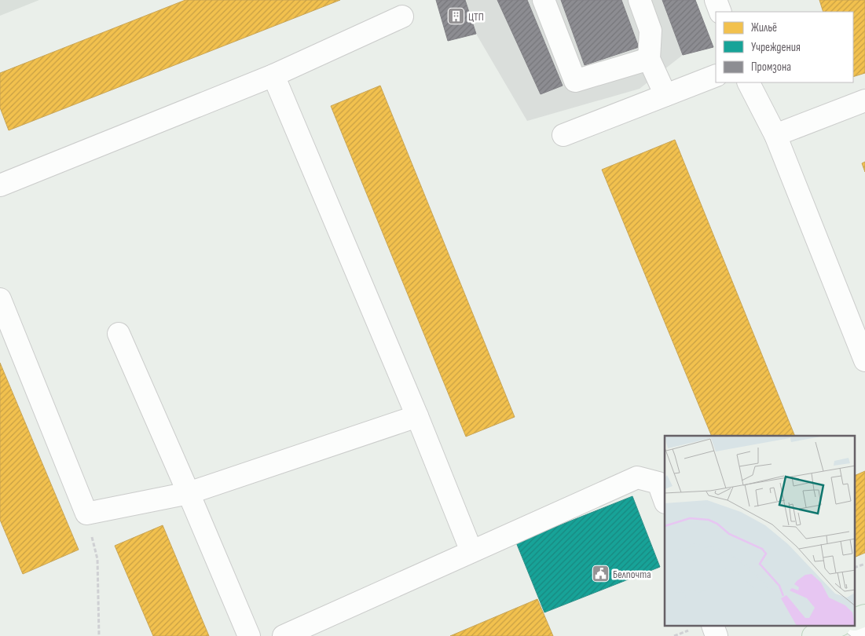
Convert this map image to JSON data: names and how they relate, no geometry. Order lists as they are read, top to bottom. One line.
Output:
{"places":{"building":["ЦТП"],"public building":["Белпочта"]},"legend":["Жильё","Учреждения","Промзона"]}
